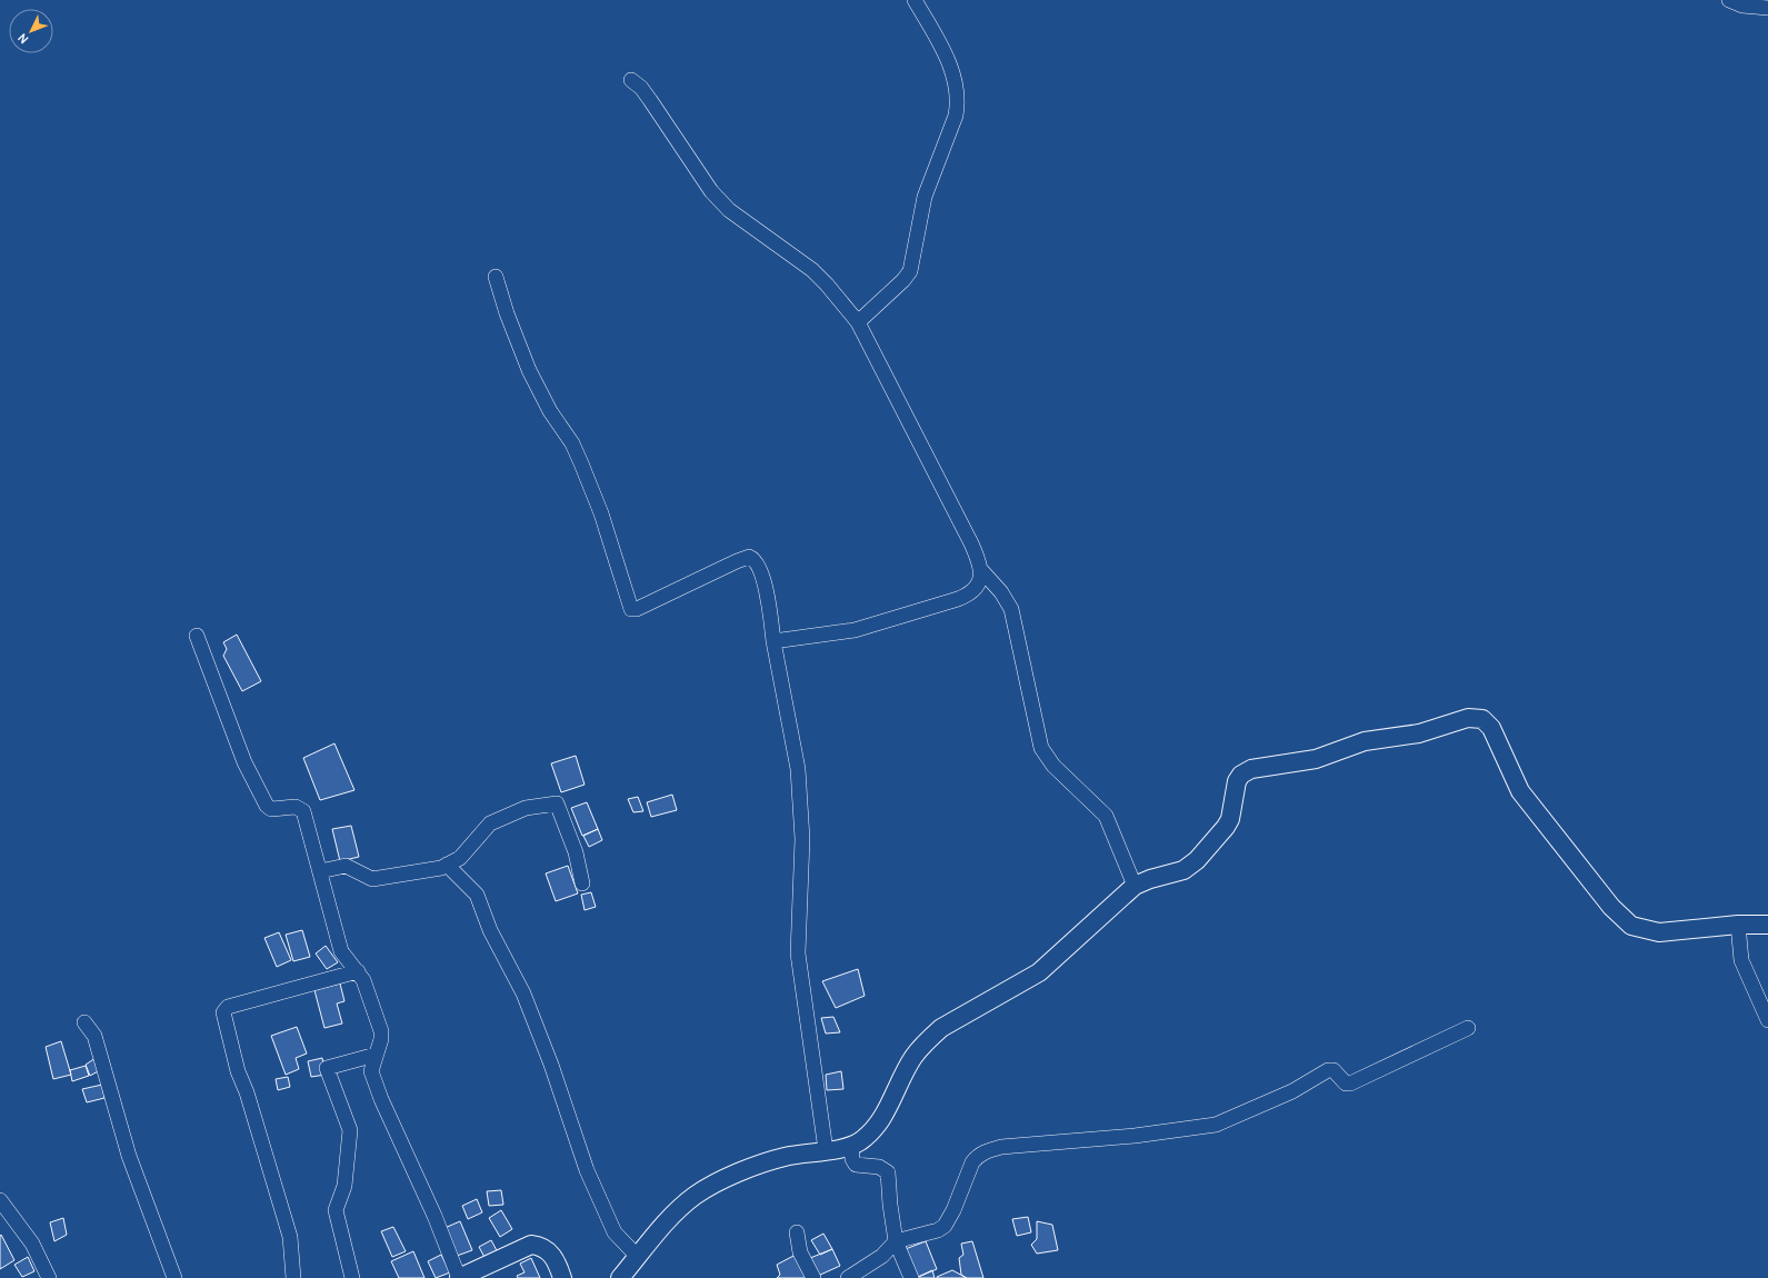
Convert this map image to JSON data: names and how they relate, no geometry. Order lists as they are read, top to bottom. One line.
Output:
{"north":"bottom left"}
